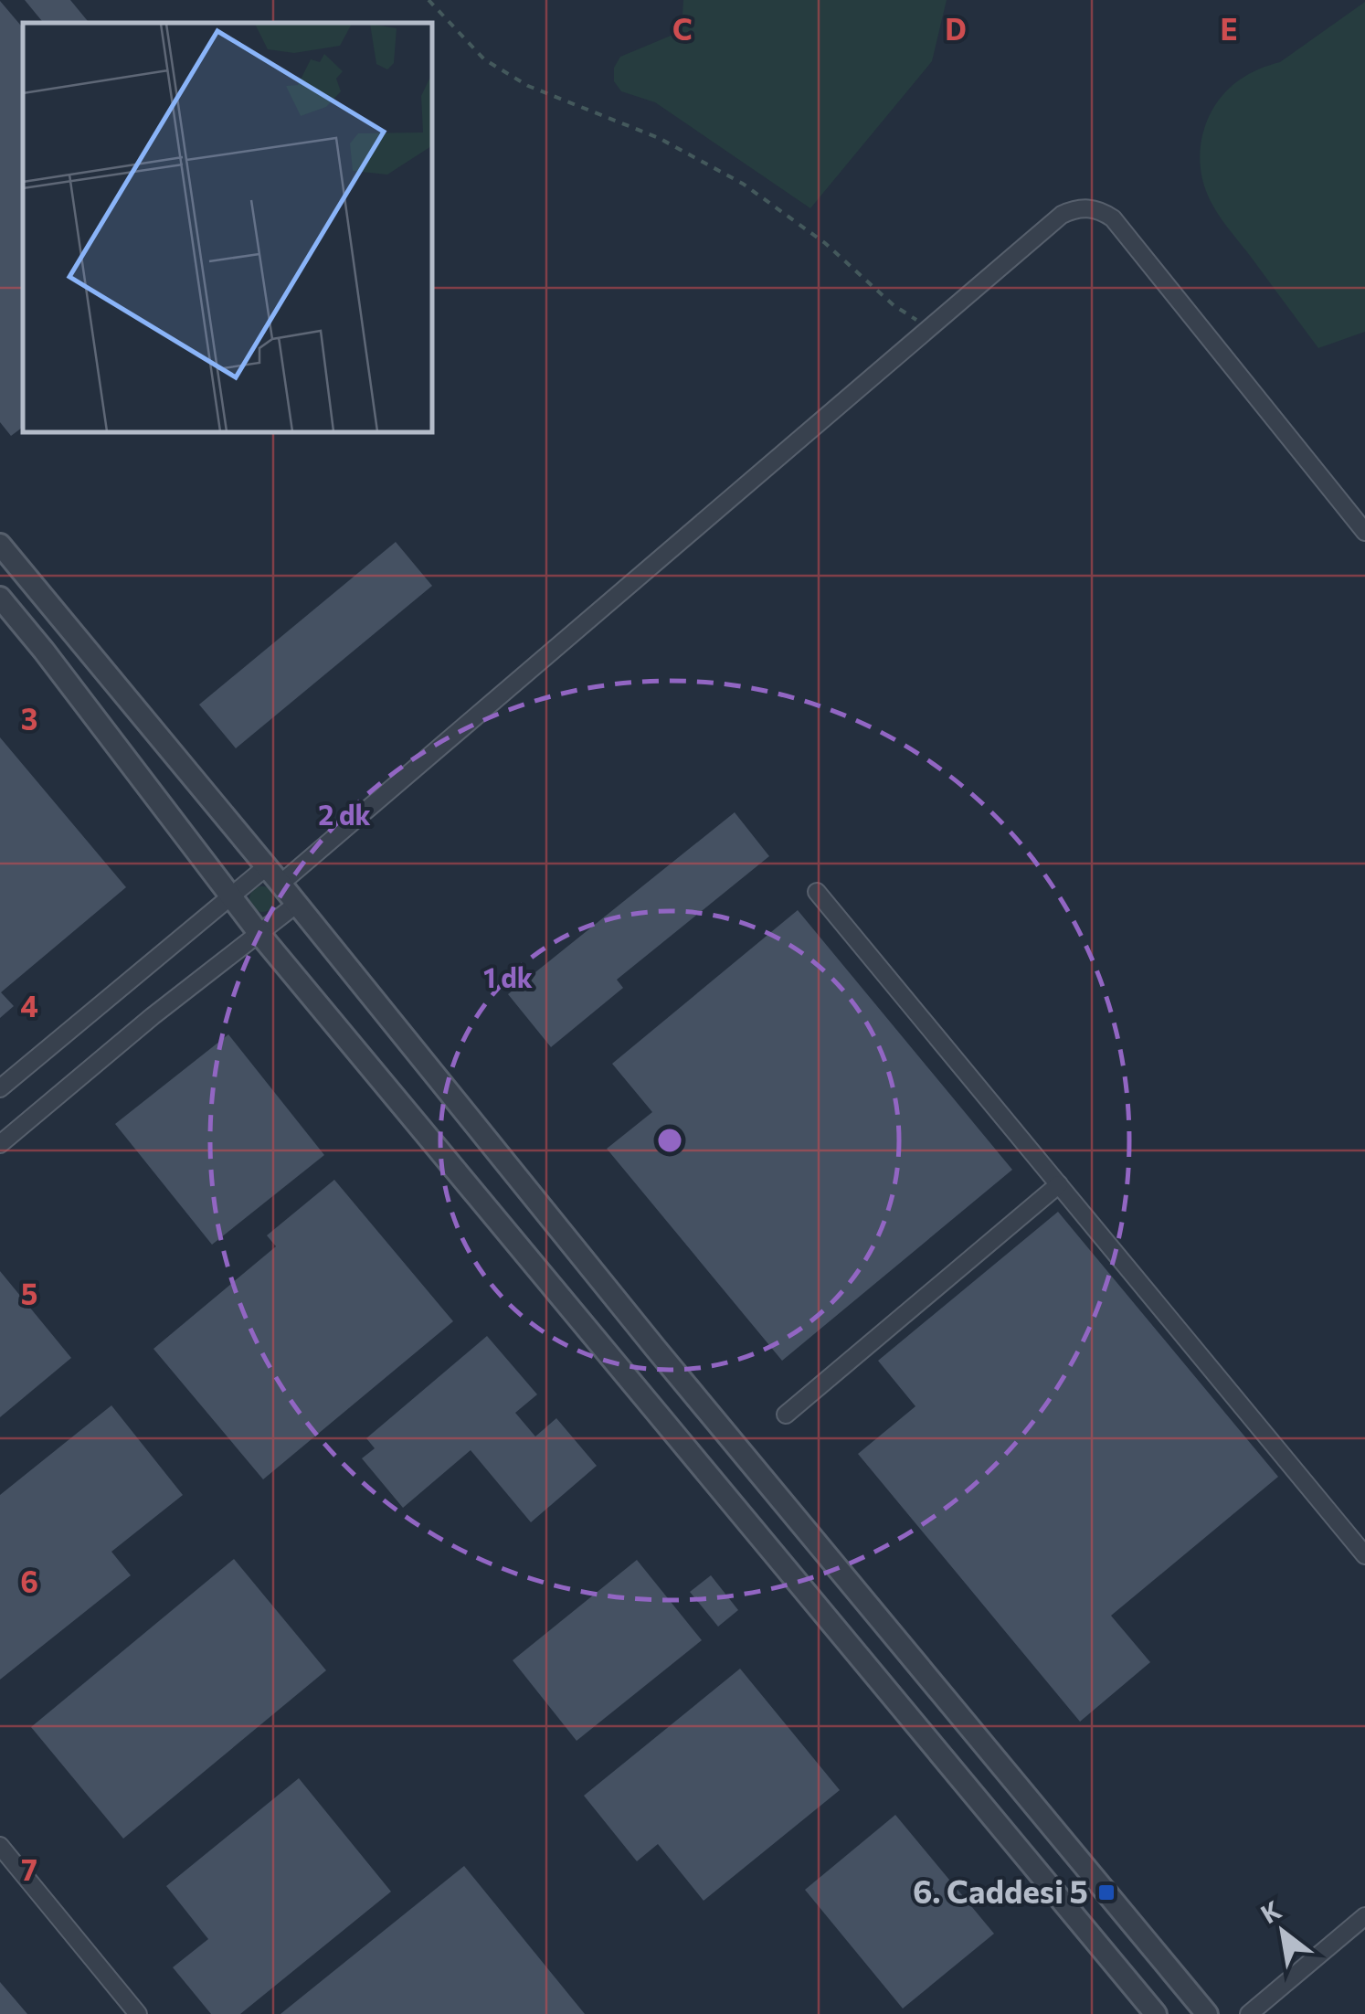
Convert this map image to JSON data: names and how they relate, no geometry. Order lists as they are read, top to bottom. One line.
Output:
{"places":{"transit":["6. Caddesi 5"]},"north":"top left","grid":{"columns":["C","D","E"],"rows":["3","4","5","6","7"]},"rings":["2 dk","1 dk"]}
